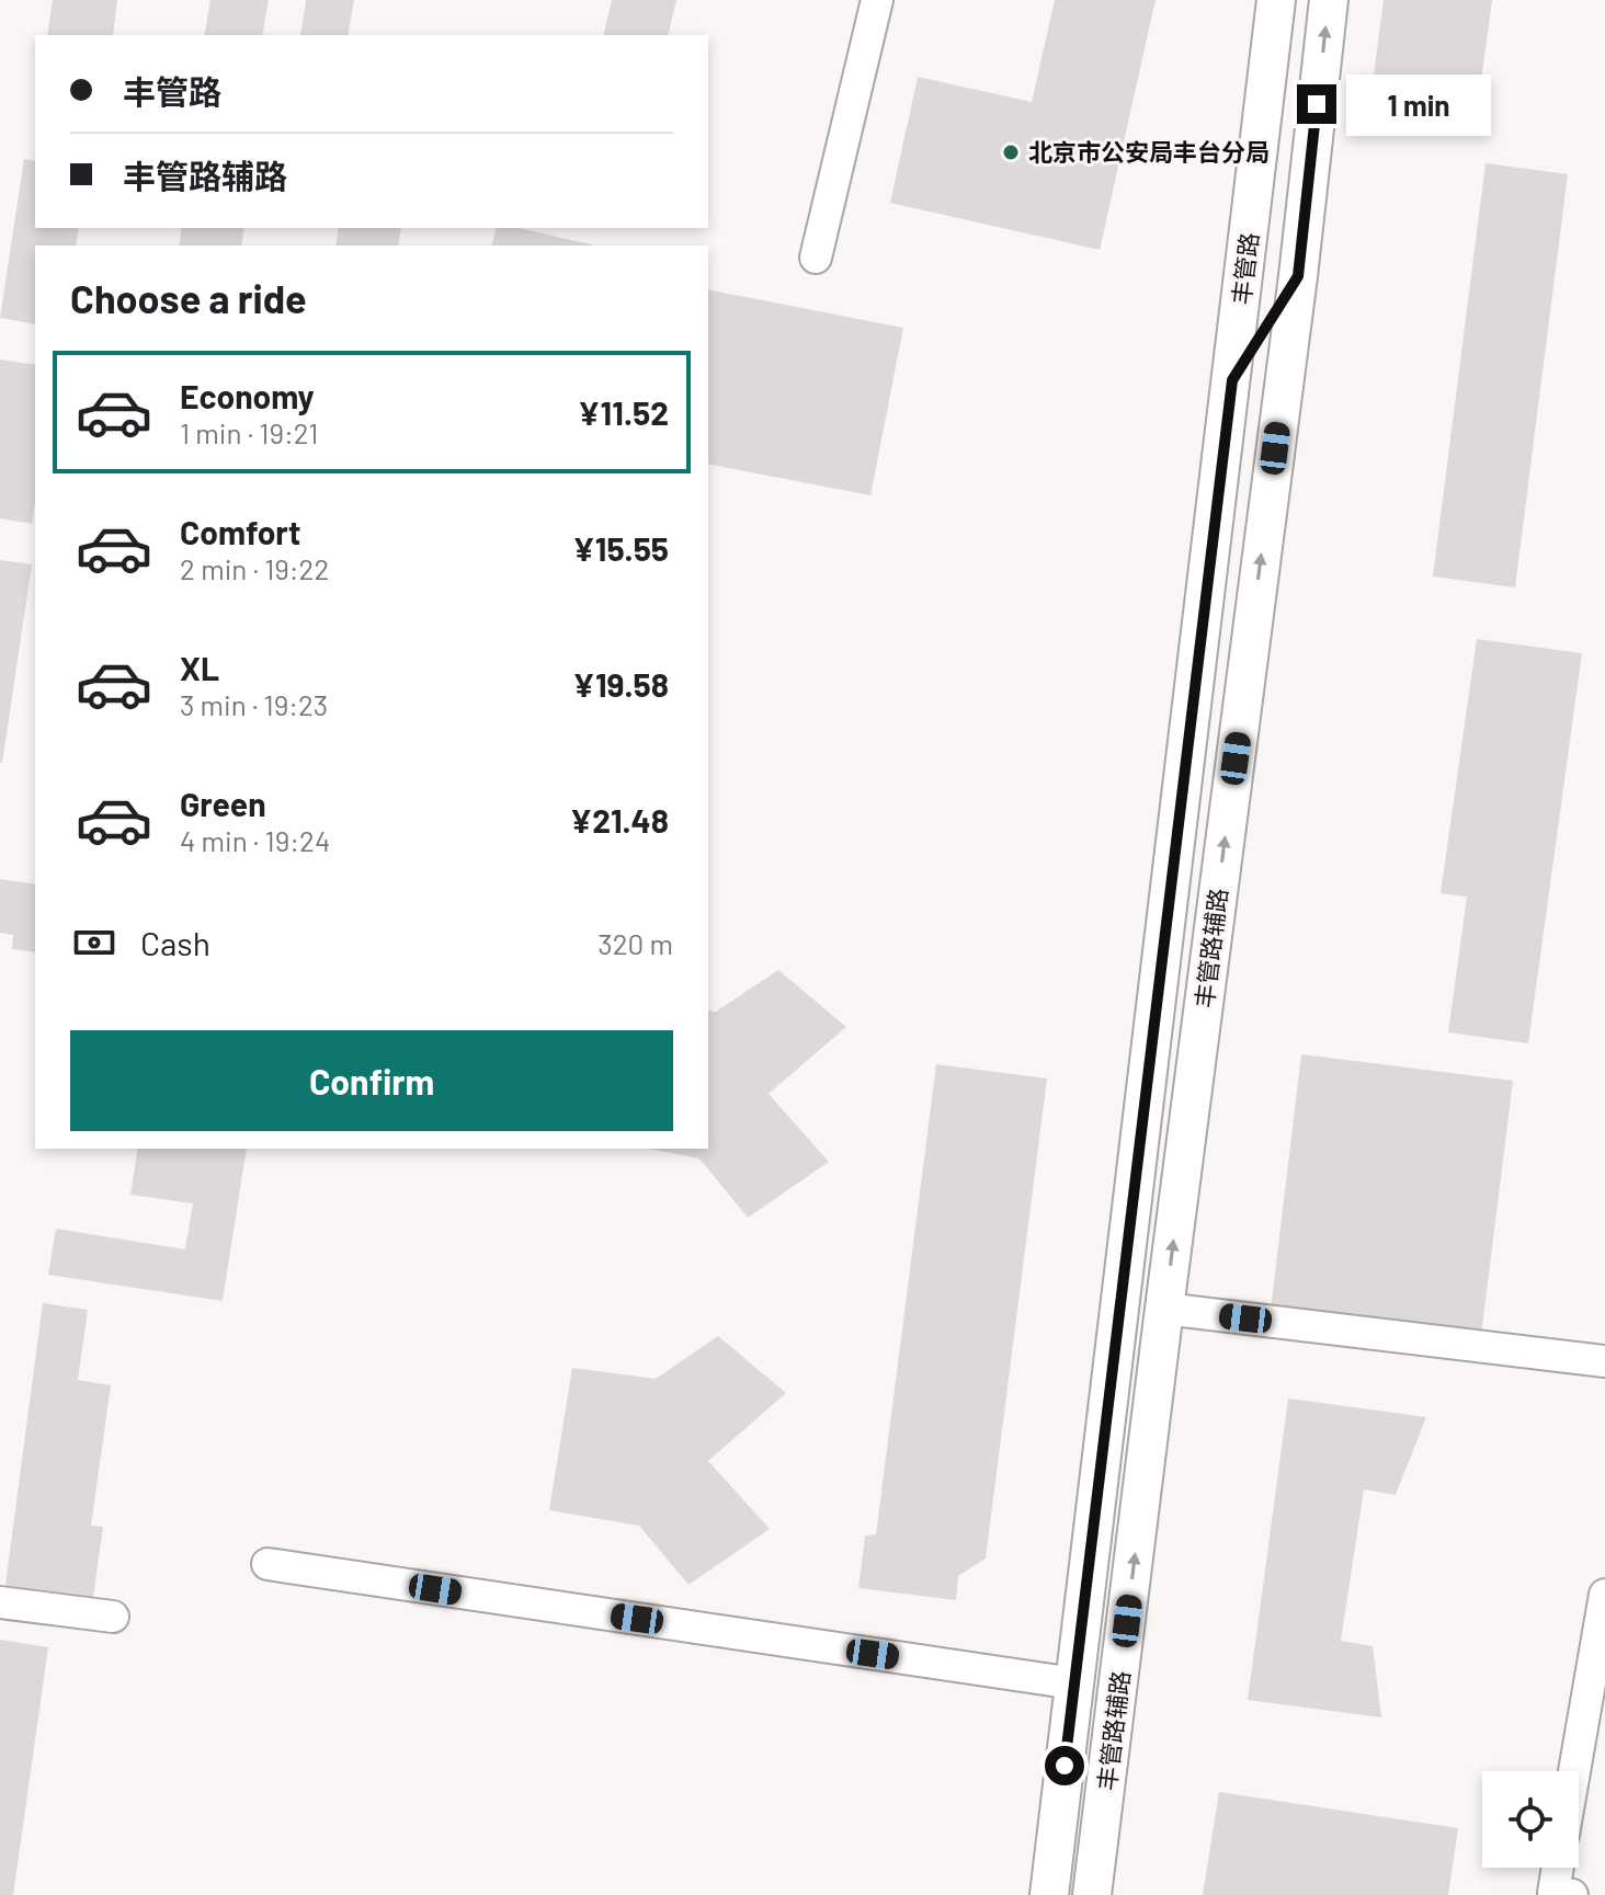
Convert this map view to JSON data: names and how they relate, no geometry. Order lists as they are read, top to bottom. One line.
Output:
{"streets":{"street":["丰管路","丰管路辅路"]},"one_way":["丰管路辅路"],"places":["北京市公安局丰台分局"],"page":{"banner":["丰管路","丰管路辅路"],"bubble":"1 min","heading":"Choose a ride","list":[{"name":"Economy","note":"1 min · 19:21","value":"¥11.52"},{"name":"Comfort","note":"2 min · 19:22","value":"¥15.55"},{"name":"XL","note":"3 min · 19:23","value":"¥19.58"},{"name":"Green","note":"4 min · 19:24","value":"¥21.48"}],"pay":["Cash","320 m"],"buttons":"Confirm"}}
